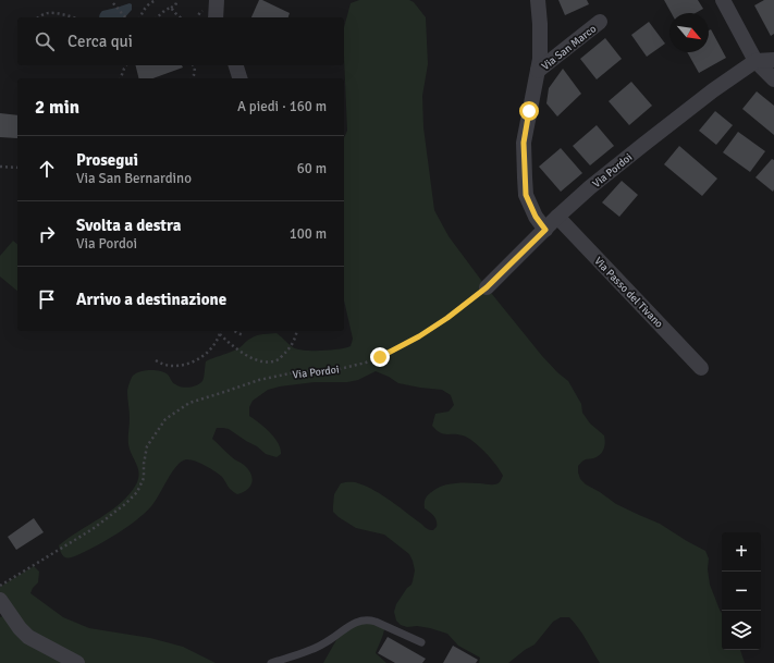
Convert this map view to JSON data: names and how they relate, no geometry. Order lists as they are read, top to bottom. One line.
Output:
{"streets":{"street":["Via San Marco","Via Pordoi","Via Passo del Tivano"]},"crossings":[["Via Pordoi","Via Passo del Tivano"]],"north":"bottom right","page":{"search":"Cerca qui","heading":["2 min","A piedi · 160 m"],"list":[["Prosegui","Via San Bernardino","60 m"],["Svolta a destra","Via Pordoi","100 m"],"Arrivo a destinazione"],"map_buttons":["+","−"]}}
